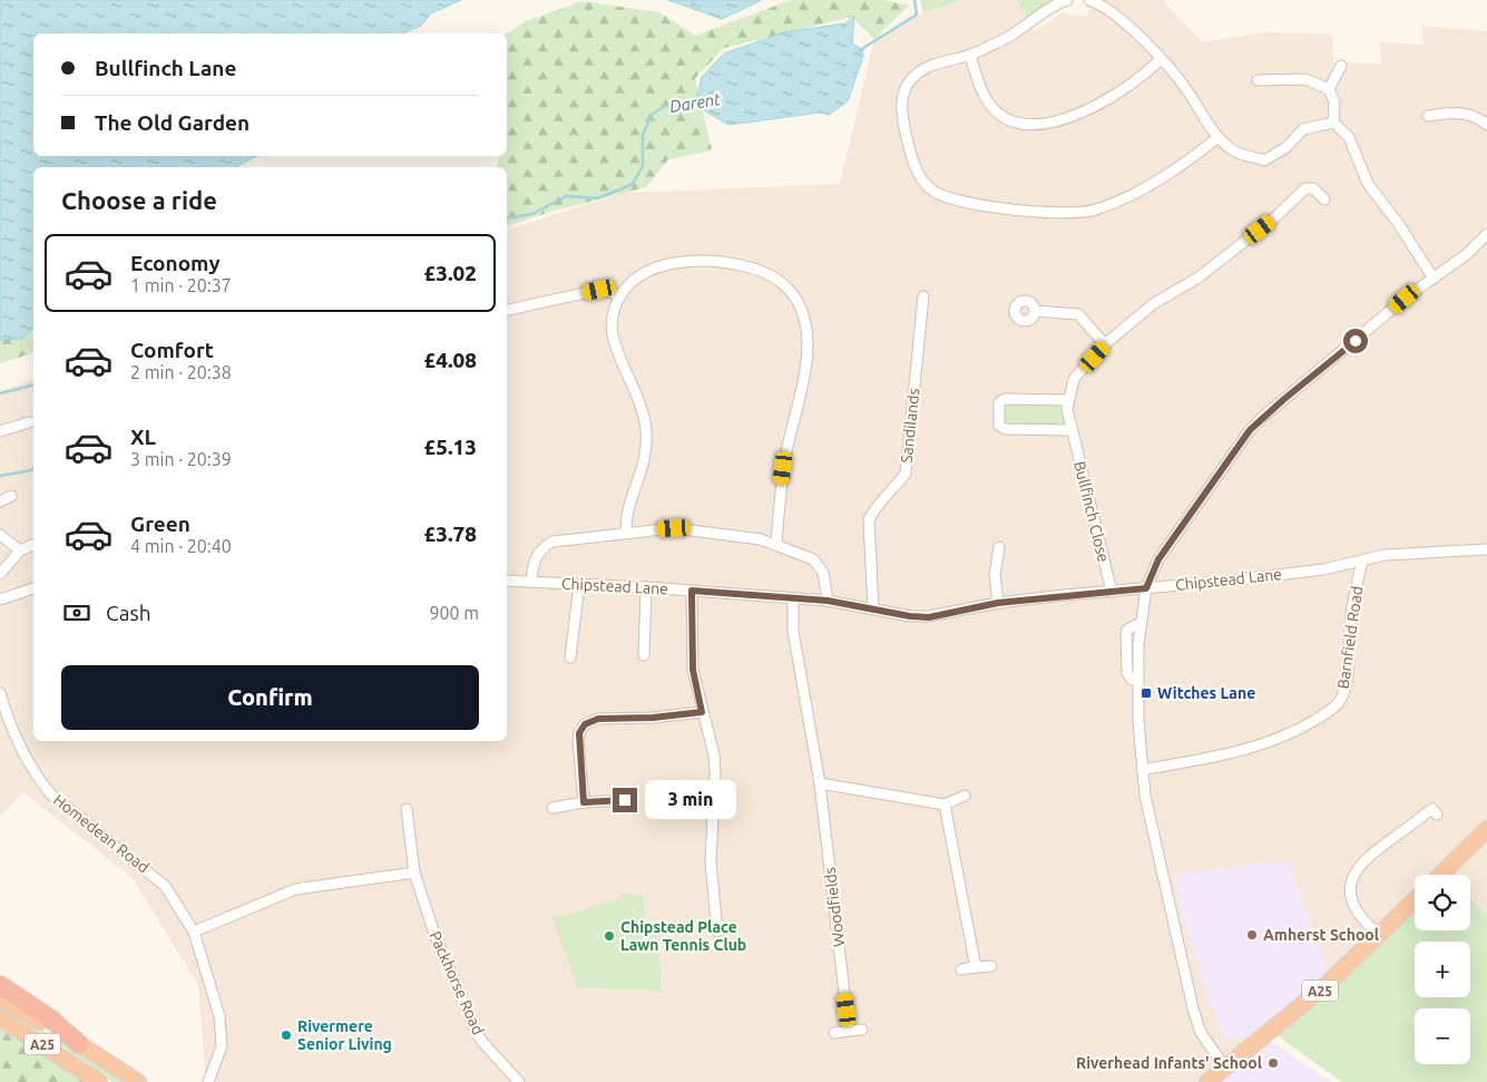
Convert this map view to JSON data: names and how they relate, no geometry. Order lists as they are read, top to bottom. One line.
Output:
{"streets":{"highway":["A25"],"street":["Sandilands","Bullfinch Close","Chipstead Lane","Barnfield Road","Homedean Road","Woodfields","Packhorse Road"]},"crossings":[["Sandilands","Chipstead Lane"],["Bullfinch Close","Chipstead Lane"],["Chipstead Lane","Barnfield Road"],["Chipstead Lane","Woodfields"]],"water":["Darent"],"places":{"transit":["Witches Lane"],"other":["Amherst School","Chipstead Place Lawn Tennis Club","Rivermere Senior Living","Riverhead Infants' School"]},"page":{"banner":["Bullfinch Lane","The Old Garden"],"heading":"Choose a ride","list":[{"name":"Economy","note":"1 min · 20:37","value":"£3.02"},{"name":"Comfort","note":"2 min · 20:38","value":"£4.08"},{"name":"XL","note":"3 min · 20:39","value":"£5.13"},{"name":"Green","note":"4 min · 20:40","value":"£3.78"}],"pay":["Cash","900 m"],"buttons":"Confirm","bubble":"3 min","map_buttons":["+","−"]}}
